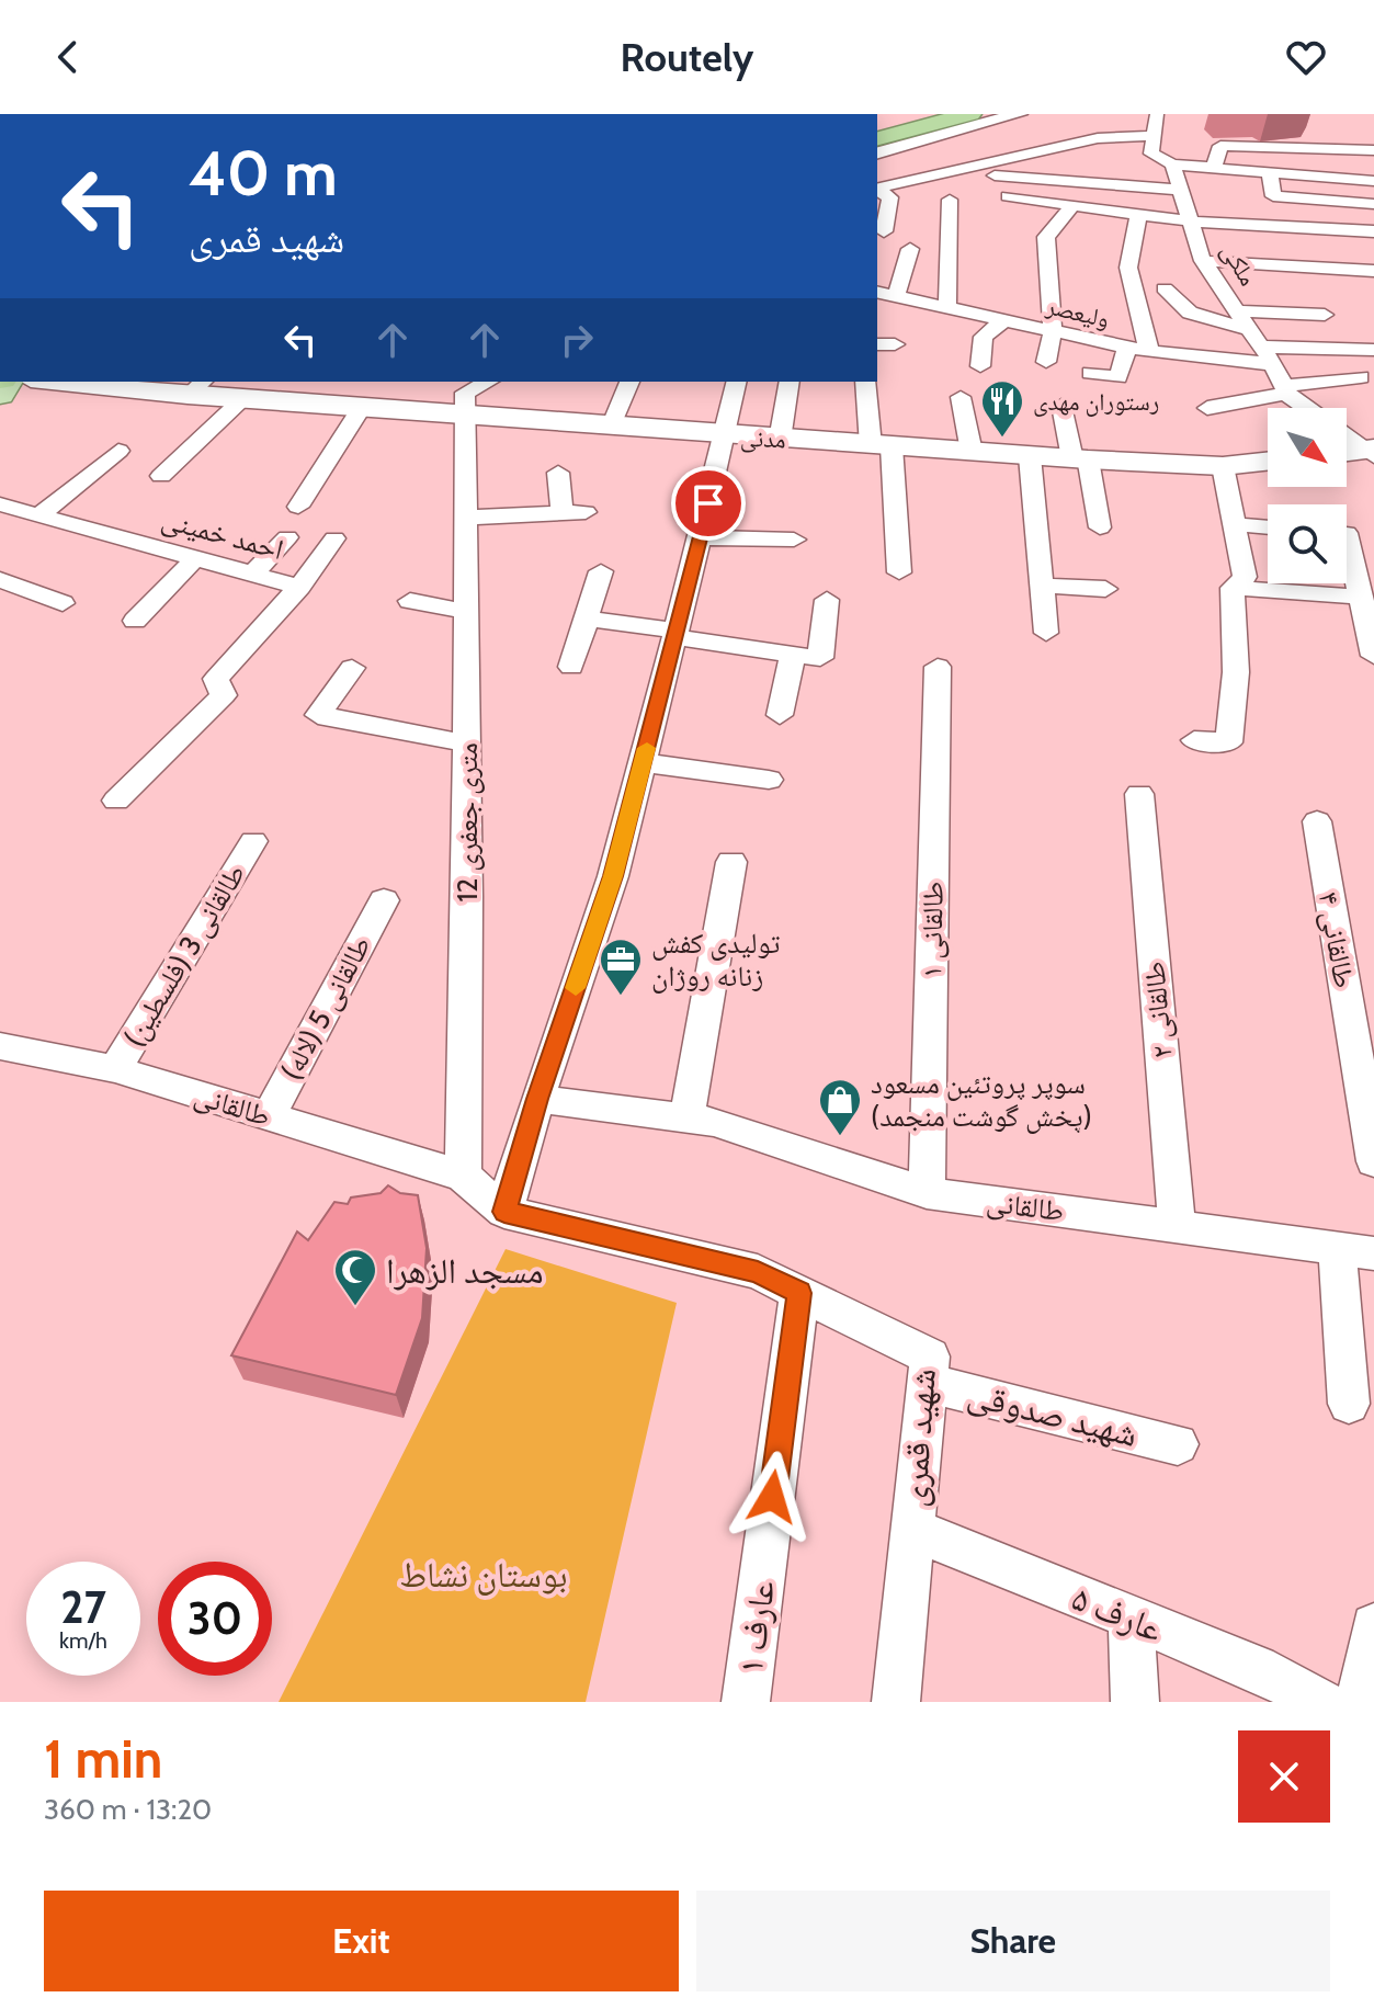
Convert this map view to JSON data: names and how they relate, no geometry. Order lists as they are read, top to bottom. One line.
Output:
{"streets":{"main road":["مدنی"],"street":["ملکی","ولیعصر","احمد خمینی","12 متری جعفری","طالقانی ۱","طالقانی ۴","طالقانی 3 (فلسطین)","طالقانی 5 (لاله)","طالقانی ۲","طالقانی","شهید صدوقی","شهید قمری","عارف ۵","عارف ۱"]},"crossings":[["ملکی","ولیعصر"],["مدنی","12 متری جعفری"],["12 متری جعفری","طالقانی"],["طالقانی ۱","طالقانی"],["طالقانی 3 (فلسطین)","طالقانی"],["طالقانی 5 (لاله)","طالقانی"],["طالقانی ۲","طالقانی"],["شهید صدوقی","شهید قمری"],["شهید قمری","عارف ۵"],["شهید قمری","عارف ۱"]],"parks":["بوستان نشاط"],"places":{"restaurant":["رستوران مهدی"],"office":["تولیدی کفش زنانه روژان"],"shop":["سوپر پروتئین مسعود (پخش گوشت منجمد)"],"mosque":["مسجد الزهرا"]},"north":"bottom right","page":{"header":"Routely","turn":["40 m","شهید قمری"],"speed":"27 km/h","limit":"30","heading":["1 min","360 m · 13:20"],"buttons":["Exit","Share"]}}
